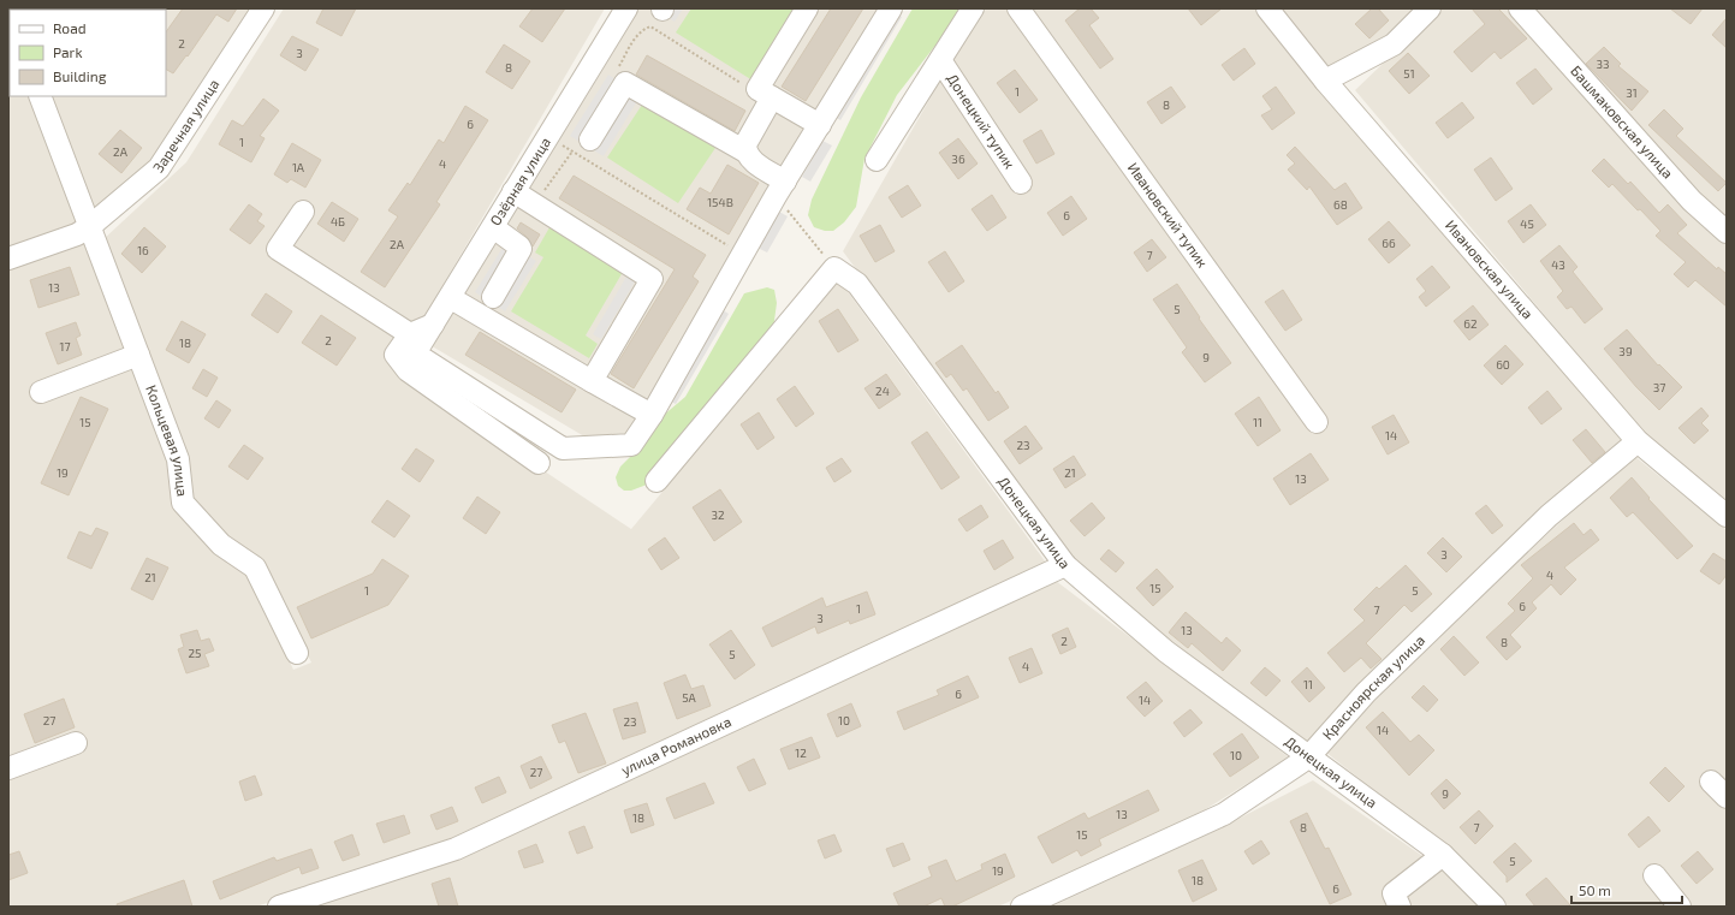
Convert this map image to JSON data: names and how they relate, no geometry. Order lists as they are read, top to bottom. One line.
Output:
{"streets":{"street":["Донецкий тупик","Башмаковская улица","Заречная улица","Озёрная улица","Ивановский тупик","Ивановская улица","Кольцевая улица","Донецкая улица","Красноярская улица","улица Романовка"]},"crossings":[["Заречная улица","Кольцевая улица"],["Ивановская улица","Красноярская улица"],["Донецкая улица","Красноярская улица"],["Донецкая улица","улица Романовка"]],"house_numbers":["2","3","33","8","51","1","31","8","6","1","2А","36","4","1А","154В","68","6","4Б","45","66","2А","16","7","43","13","5","62","2","18","17","39","9","60","37","24","15","11","14","23","19","21","13","32","3","4","21","15","1","5","6","1","7","3","13","2","8","25","5","4","11","6","5А","14","27","10","23","14","12","10","27","9","13","18","8","7","15","5","19","18","6"],"legend":["Road","Park","Building"],"scale_bar":"50 m"}
